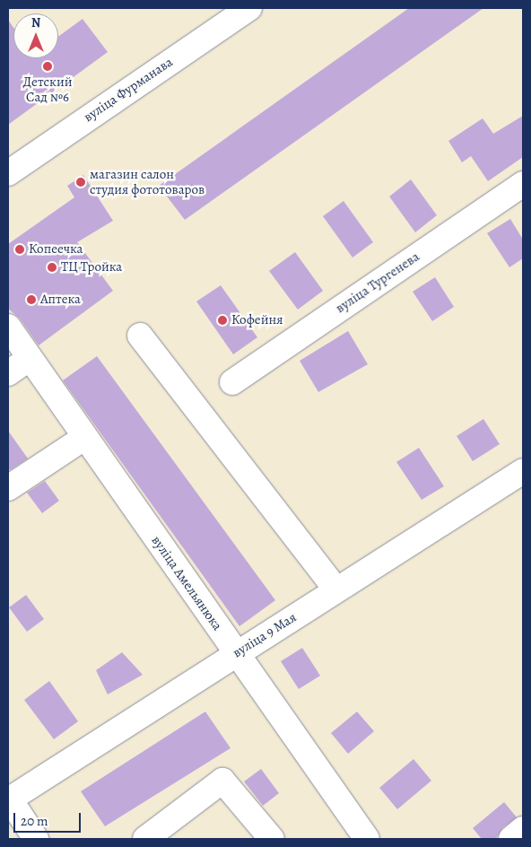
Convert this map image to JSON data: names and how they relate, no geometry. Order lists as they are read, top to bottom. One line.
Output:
{"streets":{"street":["вуліца Фурманава","вуліца Тургенева","вуліца Амельянюка","вуліца 9 Мая"]},"crossings":[["вуліца Амельянюка","вуліца 9 Мая"]],"places":["Детский Сад №6","магазин салон студия фототоваров","Копеечка","ТЦ Тройка","Аптека","Кофейня"],"scale_bar":"20 m","north":"top"}
